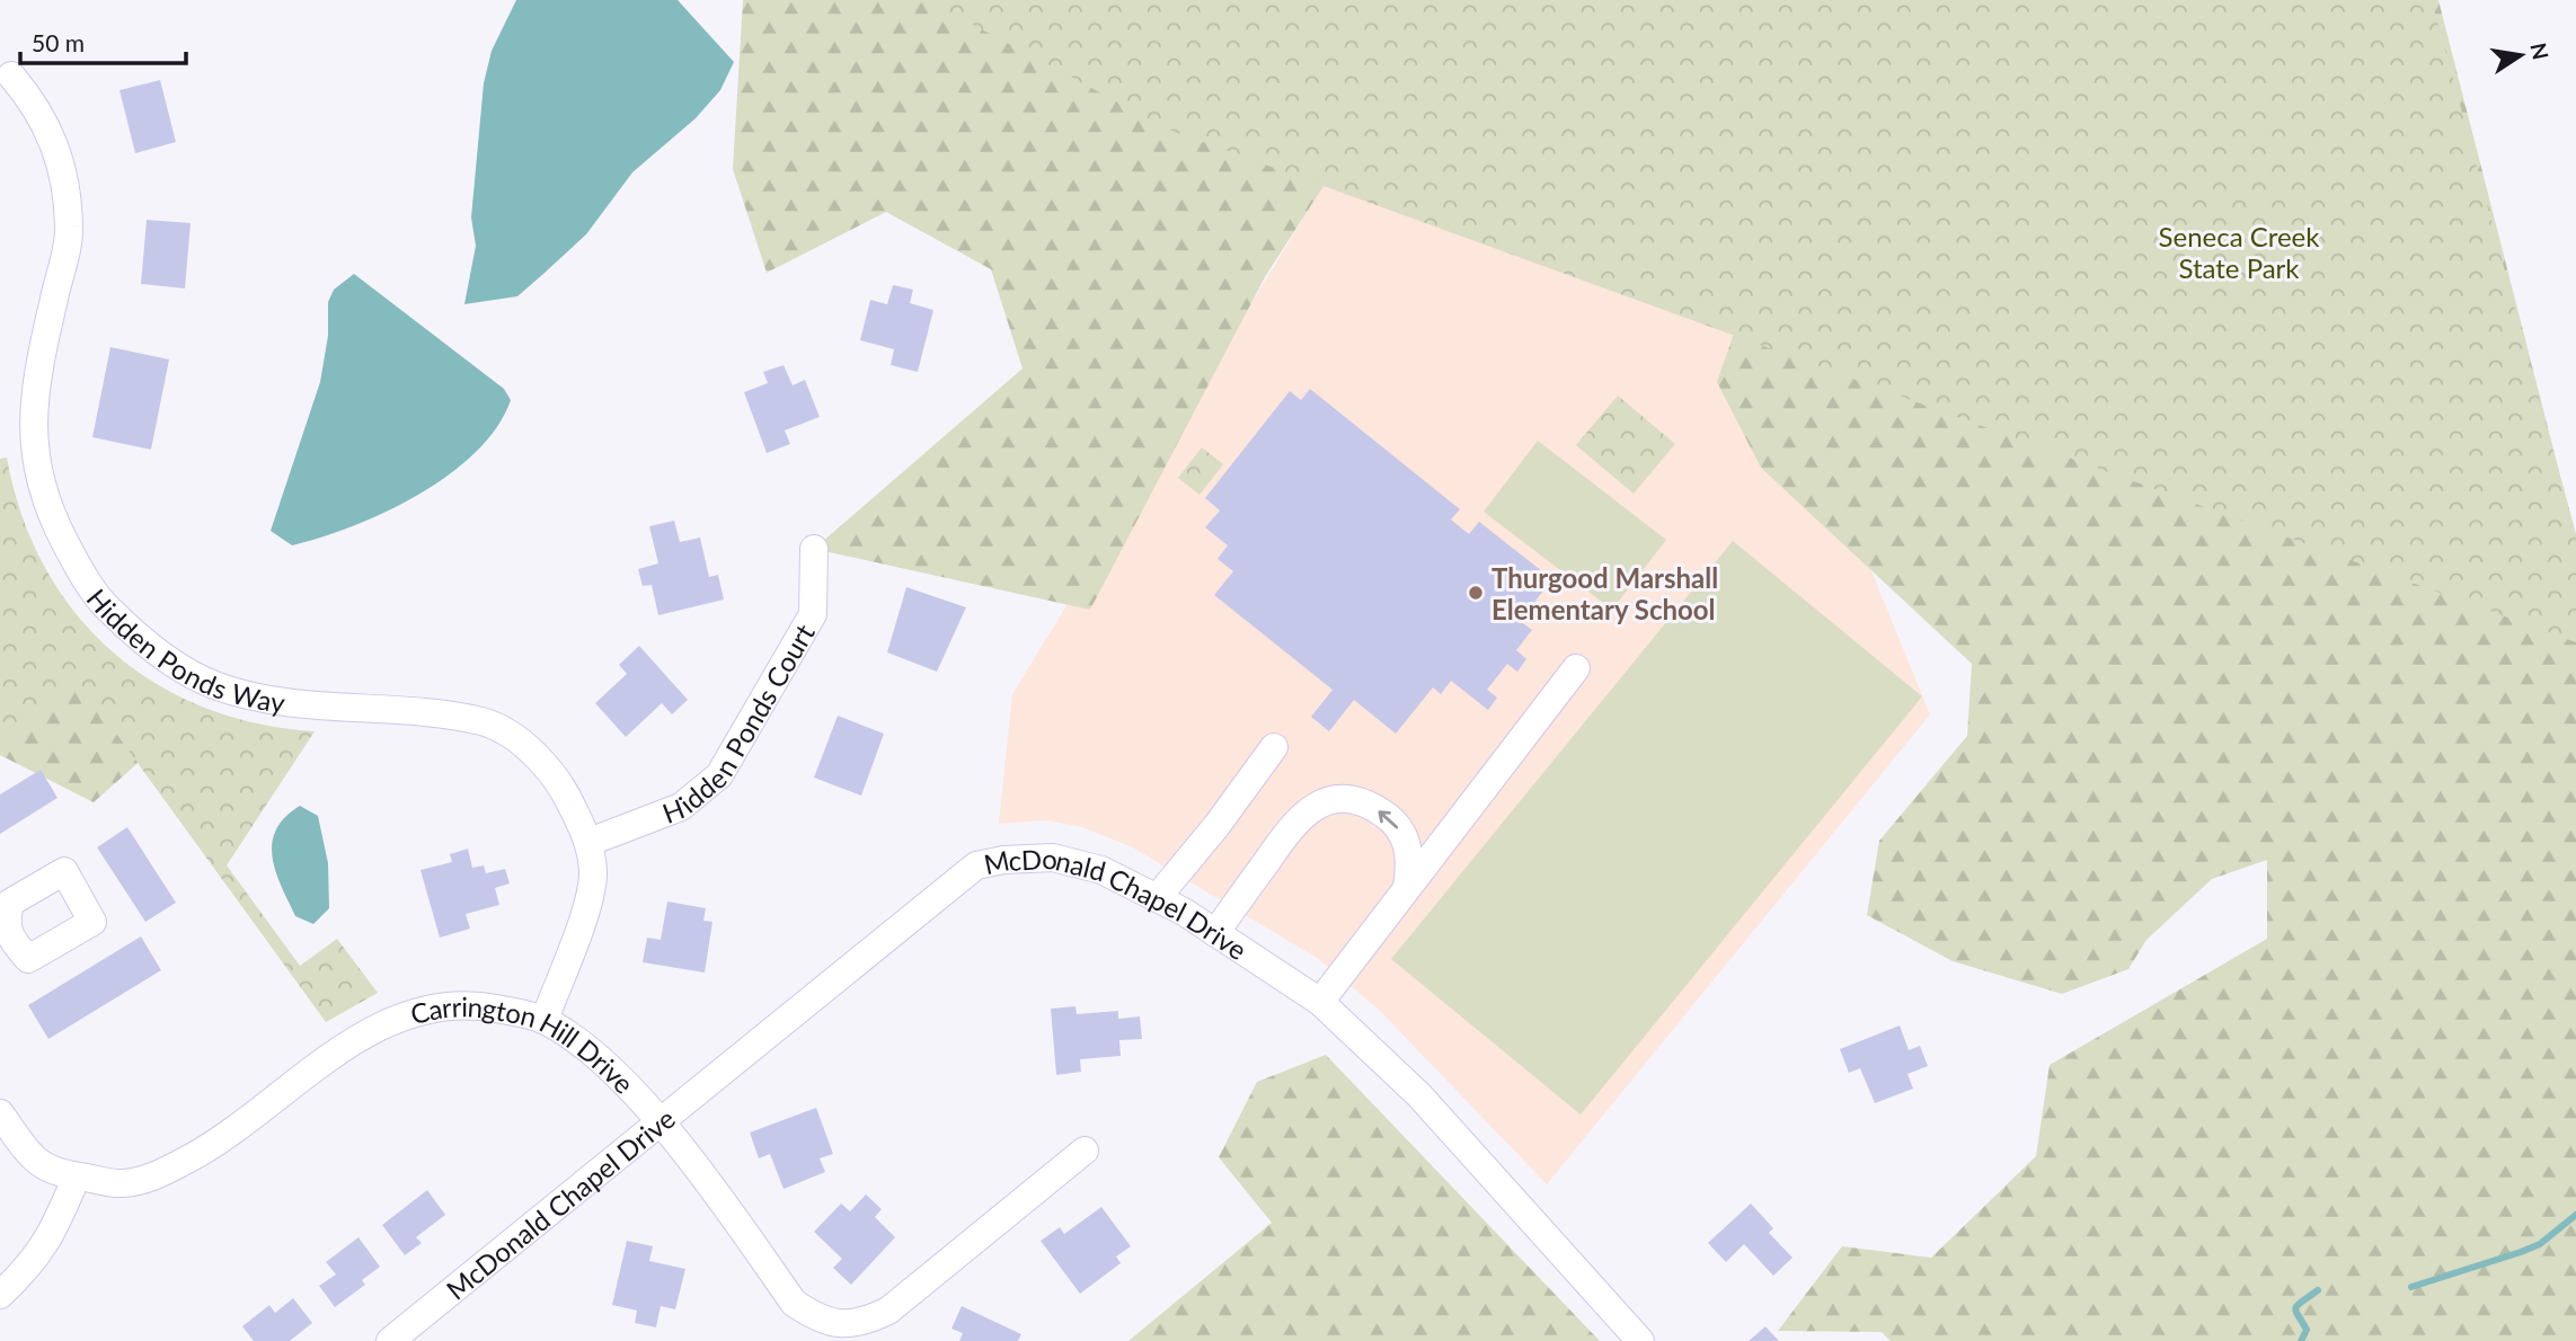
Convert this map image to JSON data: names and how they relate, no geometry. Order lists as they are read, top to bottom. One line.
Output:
{"streets":{"street":["Hidden Ponds Way","Hidden Ponds Court","McDonald Chapel Drive","Carrington Hill Drive"]},"crossings":[["Hidden Ponds Way","Hidden Ponds Court"],["Hidden Ponds Way","Carrington Hill Drive"],["McDonald Chapel Drive","Carrington Hill Drive"]],"parks":["Seneca Creek State Park"],"places":["Thurgood Marshall Elementary School"],"scale_bar":"50 m","north":"right"}
